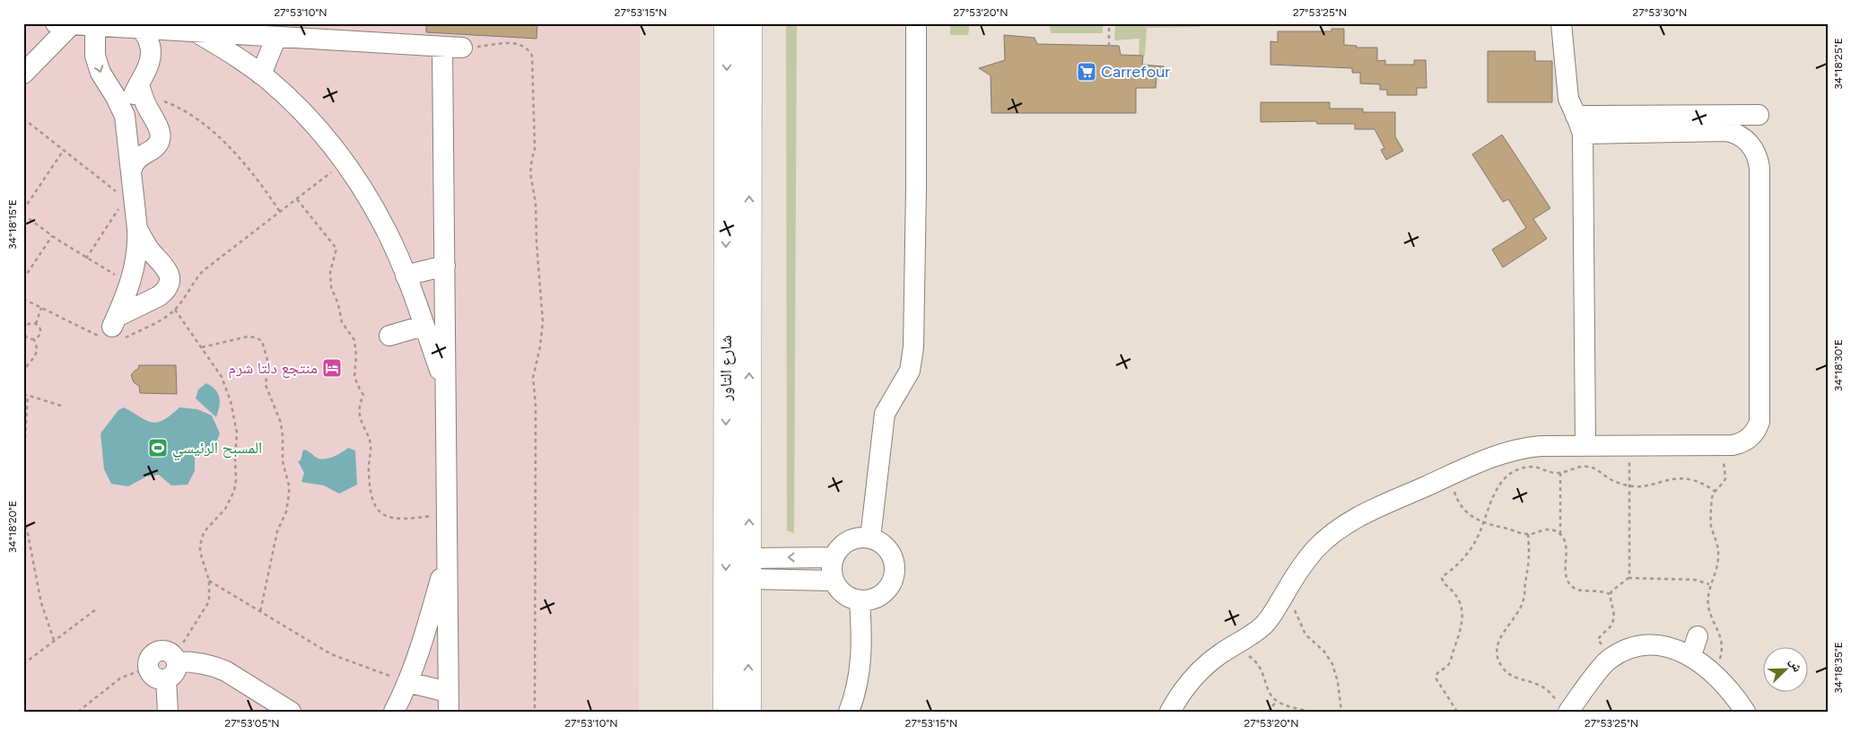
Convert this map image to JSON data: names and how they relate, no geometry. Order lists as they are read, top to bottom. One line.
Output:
{"streets":{"main road":["شارع التاور"]},"places":{"supermarket":["Carrefour"],"hotel":["منتجع دلتا شرم"],"sports":["المسبح الرئيسي"]},"north":"top right","coordinates":["27°53'10\"N","27°53'15\"N","27°53'20\"N","27°53'25\"N","27°53'30\"N","34°18'25\"E","34°18'15\"E","34°18'30\"E","34°18'20\"E","34°18'35\"E","27°53'05\"N"]}
